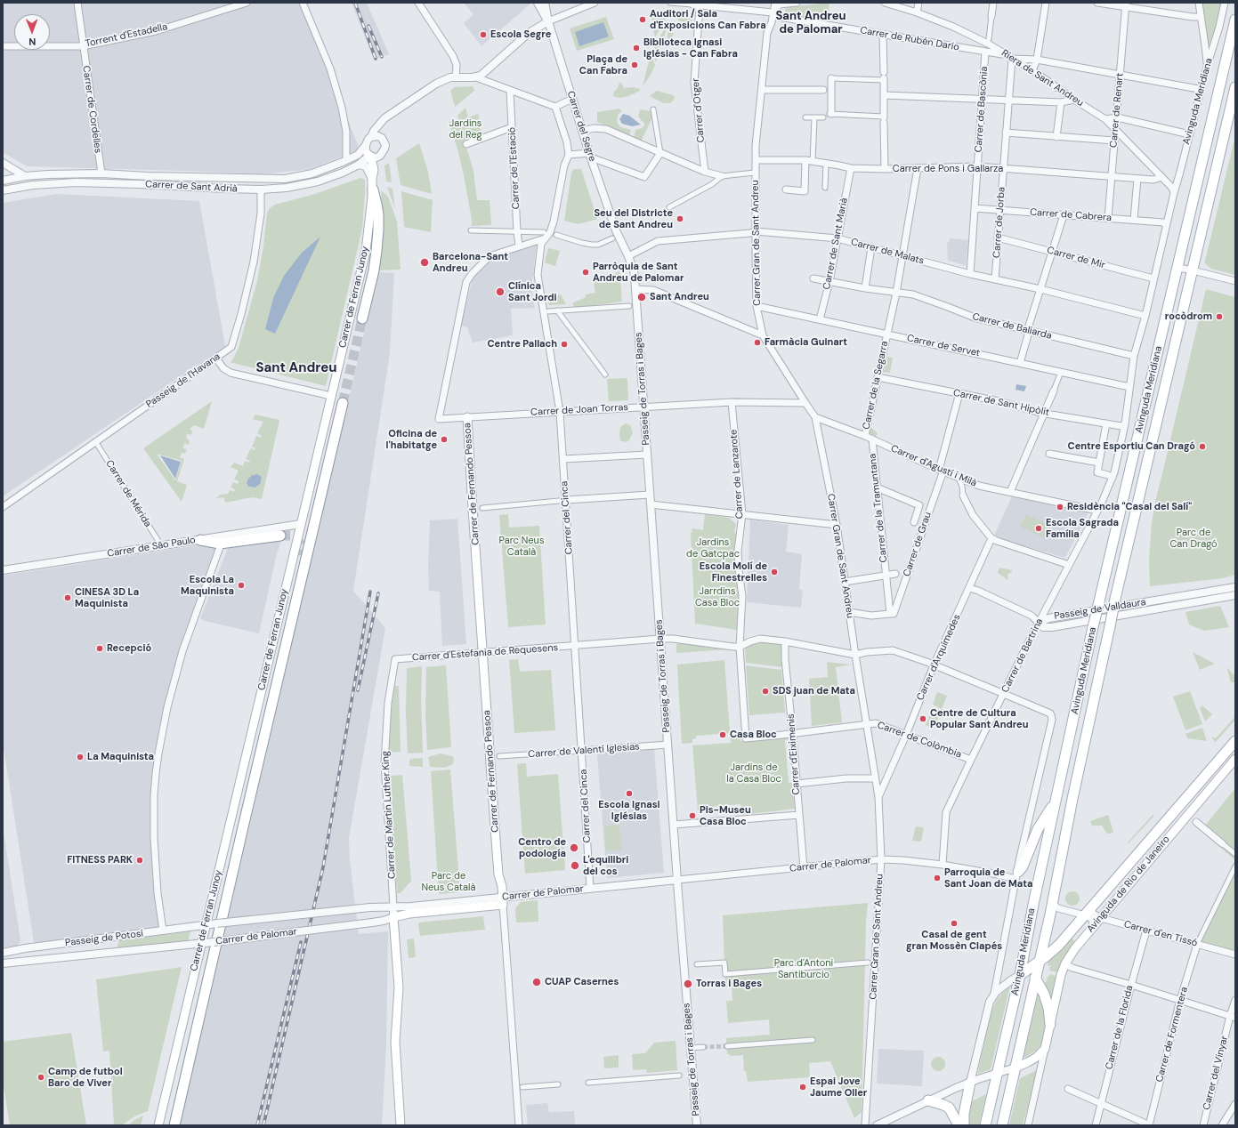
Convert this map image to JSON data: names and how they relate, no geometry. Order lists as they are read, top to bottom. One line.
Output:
{"streets":{"main road":["Avinguda Meridiana","Carrer de Ferran Junoy","Carrer de Fernando Pessoa","Carrer de Palomar","Avinguda de Rio de Janeiro"],"street":["Torrent d'Estadella","Carrer de Rubén Darío","Riera de Sant Andreu","Carrer de Cordelles","Carrer de Bascònia","Carrer d'Otger","Carrer de Renart","Carrer del Segre","Carrer de l'Estació","Carrer de Pons i Gallarza","Carrer de Sant Adrià","Carrer de Cabrera","Carrer de Jorba","Carrer Gran de Sant Andreu","Carrer de Sant Marià","Carrer de Malats","Carrer de Mir","Carrer de Baliarda","Carrer de Servet","Passeig de l'Havana","Carrer de la Segarra","Passeig de Torras i Bages","Carrer de Sant Hipòlit","Carrer de Joan Torras","Carrer d'Agustí i Milà","Carrer de Lanzarote","Carrer de Mérida","Carrer de la Tramuntana","Carrer del Cinca","Carrer de Grau","Carrer de São Paulo","Passeig de Valldaura","Carrer d'Estefania de Requesens","Carrer de Bartrina","Carrer d'Arquímedes","Carrer de Colòmbia","Carrer de Valentí Iglesias","Carrer d'Eiximenis","Carrer de Martin Luther King","Carrer d'en Tissó","Passeig de Potosí","Carrer de la Florida","Carrer de Formentera","Carrer del Vinyar"]},"crossings":[["Torrent d'Estadella","Carrer de Cordelles"],["Carrer de Rubén Darío","Riera de Sant Andreu"],["Carrer de Rubén Darío","Carrer de Bascònia"],["Carrer de Rubén Darío","Carrer Gran de Sant Andreu"],["Riera de Sant Andreu","Avinguda Meridiana"],["Riera de Sant Andreu","Carrer de Renart"],["Riera de Sant Andreu","Carrer de Pons i Gallarza"],["Riera de Sant Andreu","Carrer de Jorba"],["Avinguda Meridiana","Carrer de Cabrera"],["Avinguda Meridiana","Carrer de Malats"],["Avinguda Meridiana","Carrer de Mir"],["Avinguda Meridiana","Carrer de Baliarda"],["Avinguda Meridiana","Carrer de Servet"],["Avinguda Meridiana","Carrer de Sant Hipòlit"],["Avinguda Meridiana","Carrer d'Agustí i Milà"],["Avinguda Meridiana","Carrer de Bartrina"],["Avinguda Meridiana","Avinguda de Rio de Janeiro"],["Carrer de Cordelles","Carrer de Sant Adrià"],["Carrer de Bascònia","Carrer de Pons i Gallarza"],["Carrer de Bascònia","Carrer de Cabrera"],["Carrer de Bascònia","Carrer de Malats"],["Carrer de Renart","Carrer de Pons i Gallarza"],["Carrer de Renart","Carrer de Cabrera"],["Carrer del Segre","Passeig de Torras i Bages"],["Carrer de l'Estació","Carrer de Joan Torras"],["Carrer de Pons i Gallarza","Carrer de Jorba"],["Carrer de Pons i Gallarza","Carrer Gran de Sant Andreu"],["Carrer de Pons i Gallarza","Carrer de Sant Marià"],["Carrer de Pons i Gallarza","Carrer de la Segarra"],["Carrer de Sant Adrià","Carrer de Ferran Junoy"],["Carrer de Sant Adrià","Passeig de l'Havana"],["Carrer de Cabrera","Carrer de Jorba"],["Carrer de Jorba","Carrer de Malats"],["Carrer de Jorba","Carrer de Mir"],["Carrer Gran de Sant Andreu","Carrer de Malats"],["Carrer Gran de Sant Andreu","Carrer de Servet"],["Carrer Gran de Sant Andreu","Carrer de Joan Torras"],["Carrer Gran de Sant Andreu","Carrer d'Agustí i Milà"],["Carrer Gran de Sant Andreu","Carrer de la Tramuntana"],["Carrer Gran de Sant Andreu","Carrer d'Arquímedes"],["Carrer Gran de Sant Andreu","Carrer de Colòmbia"],["Carrer Gran de Sant Andreu","Carrer de Palomar"],["Carrer de Sant Marià","Carrer de Malats"],["Carrer de Sant Marià","Carrer de Baliarda"],["Carrer de Sant Marià","Carrer de Servet"],["Carrer de Malats","Carrer de la Segarra"],["Carrer de Malats","Passeig de Torras i Bages"],["Carrer de Ferran Junoy","Carrer de Palomar"],["Carrer de Ferran Junoy","Passeig de Potosí"],["Carrer de Baliarda","Carrer de la Segarra"],["Carrer de Servet","Carrer de la Segarra"],["Passeig de l'Havana","Carrer de Mérida"],["Carrer de la Segarra","Carrer de Sant Hipòlit"],["Carrer de la Segarra","Carrer d'Agustí i Milà"],["Passeig de Torras i Bages","Carrer de Joan Torras"],["Passeig de Torras i Bages","Carrer d'Estefania de Requesens"],["Passeig de Torras i Bages","Carrer de Valentí Iglesias"],["Passeig de Torras i Bages","Carrer de Palomar"],["Carrer de Sant Hipòlit","Carrer de Grau"],["Carrer de Joan Torras","Carrer de Lanzarote"],["Carrer de Joan Torras","Carrer de Fernando Pessoa"],["Carrer de Joan Torras","Carrer del Cinca"],["Carrer d'Agustí i Milà","Carrer de la Tramuntana"],["Carrer d'Agustí i Milà","Carrer de Grau"],["Carrer d'Agustí i Milà","Carrer de Bartrina"],["Carrer de Lanzarote","Carrer d'Estefania de Requesens"],["Carrer de Lanzarote","Carrer de Colòmbia"],["Carrer de Fernando Pessoa","Carrer d'Estefania de Requesens"],["Carrer de Fernando Pessoa","Carrer de Palomar"],["Carrer de Mérida","Carrer de São Paulo"],["Carrer del Cinca","Carrer d'Estefania de Requesens"],["Carrer del Cinca","Carrer de Valentí Iglesias"],["Carrer del Cinca","Carrer de Palomar"],["Passeig de Valldaura","Carrer de Bartrina"],["Carrer d'Estefania de Requesens","Carrer de Martin Luther King"],["Carrer de Bartrina","Carrer de Colòmbia"],["Carrer de Bartrina","Carrer de Palomar"],["Carrer d'Arquímedes","Carrer de Colòmbia"],["Carrer de Colòmbia","Carrer d'Eiximenis"],["Carrer d'Eiximenis","Carrer de Palomar"],["Carrer de Martin Luther King","Carrer de Palomar"],["Carrer de Palomar","Passeig de Potosí"],["Avinguda de Rio de Janeiro","Carrer d'en Tissó"],["Carrer d'en Tissó","Carrer de la Florida"],["Carrer d'en Tissó","Carrer de Formentera"]],"districts":["Sant Andreu de Palomar","Sant Andreu"],"parks":["Jardins del Reg","Parc de Can Dragó","Parc Neus Català","Jardins de Gatcpac","Jarrdins Casa Bloc","Jardins de la Casa Bloc","Parc de Neus Català","Parc d'Antoni Santiburcio"],"places":["Auditori / Sala d'Exposicions Can Fabra","Escola Segre","Biblioteca Ignasi Iglésias - Can Fabra","Plaça de Can Fabra","Seu del Districte de Sant Andreu","Barcelona-Sant Andreu","Parròquia de Sant Andreu de Palomar","Clínica Sant Jordi","Sant Andreu","rocòdrom","Farmàcia Guinart","Centre Pallach","Oficina de l'habitatge","Centre Esportiu Can Dragó","Residència \"Casal del Salí\"","Escola Sagrada Família","Escola Molí de Finestrelles","Escola La Maquinista","CINESA 3D La Maquinista","Recepció","SDS juan de Mata","Centre de Cultura Popular Sant Andreu","Casa Bloc","La Maquinista","Escola Ignasi Iglésias","Pis-Museu Casa Bloc","Centro de podología","FITNESS PARK","L'equilibri del cos","Parroquia de Sant Joan de Mata","Casal de gent gran Mossèn Clapés","CUAP Casernes","Torras i Bages","Camp de futbol Baro de Viver","Espai Jove Jaume Oller"],"north":"bottom"}
